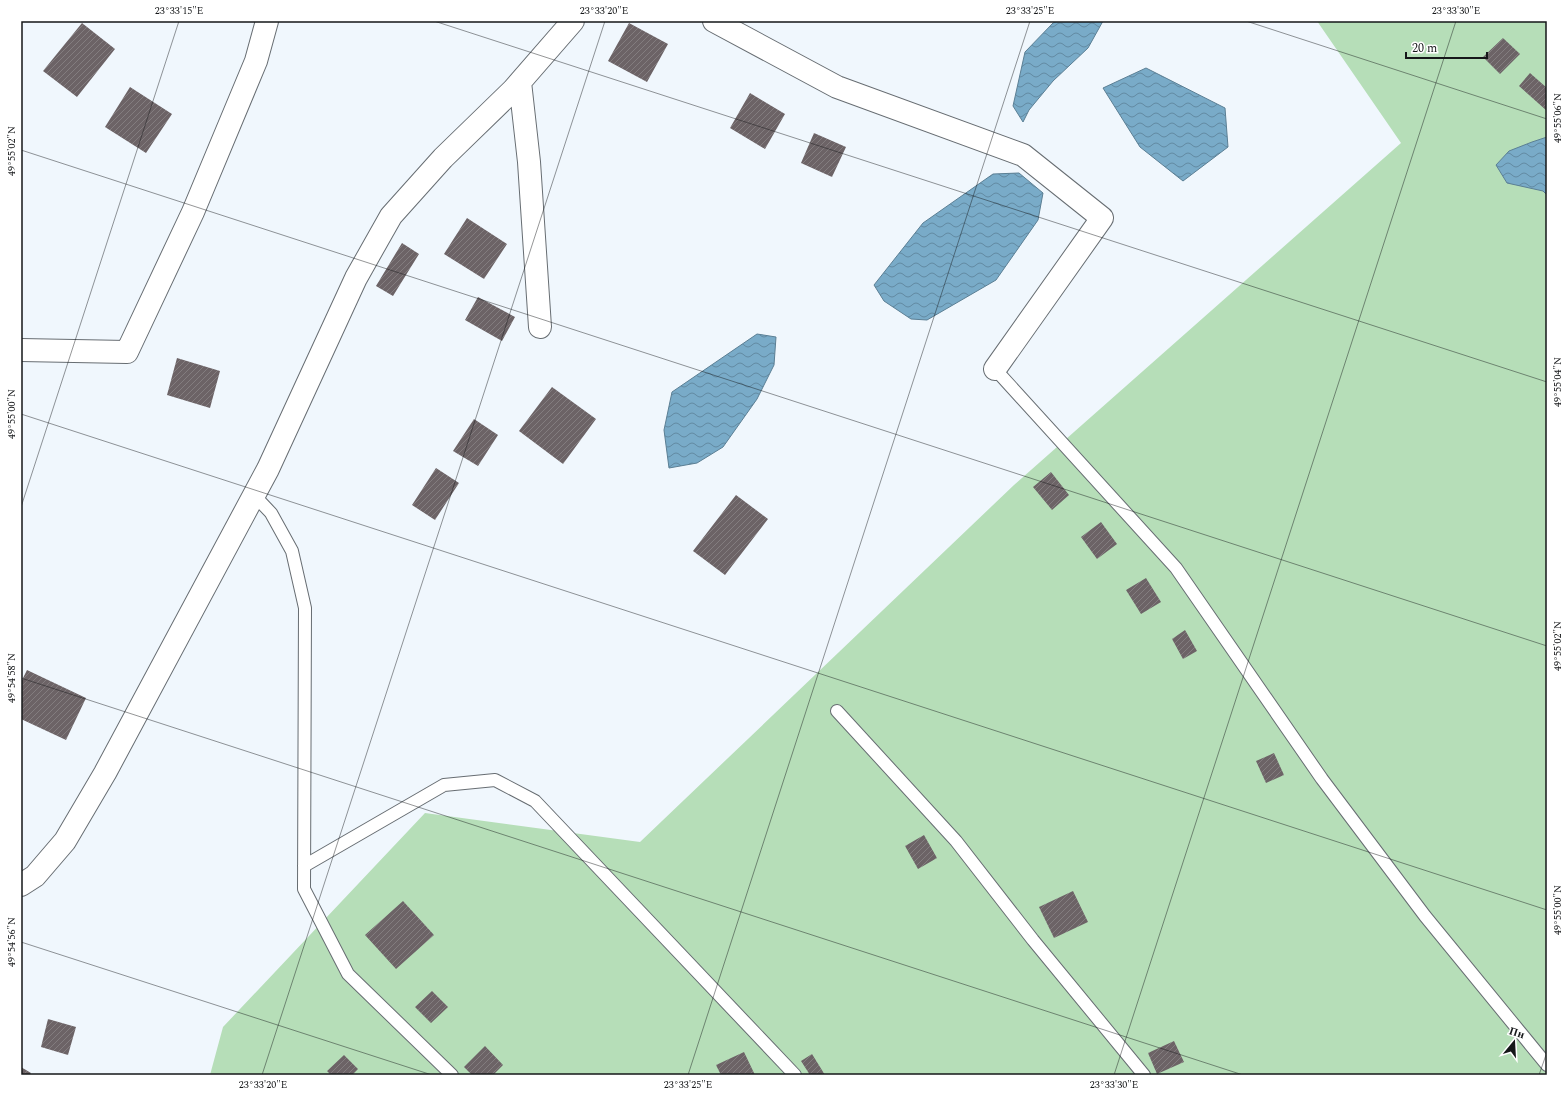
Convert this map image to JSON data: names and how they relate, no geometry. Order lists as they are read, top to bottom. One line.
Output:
{"scale_bar":"20 m","north":"top","coordinates":["23°33'15\"E","23°33'20\"E","23°33'25\"E","23°33'30\"E","49°55'06\"N","49°55'02\"N","49°55'04\"N","49°55'00\"N","49°54'58\"N","49°54'56\"N"]}
